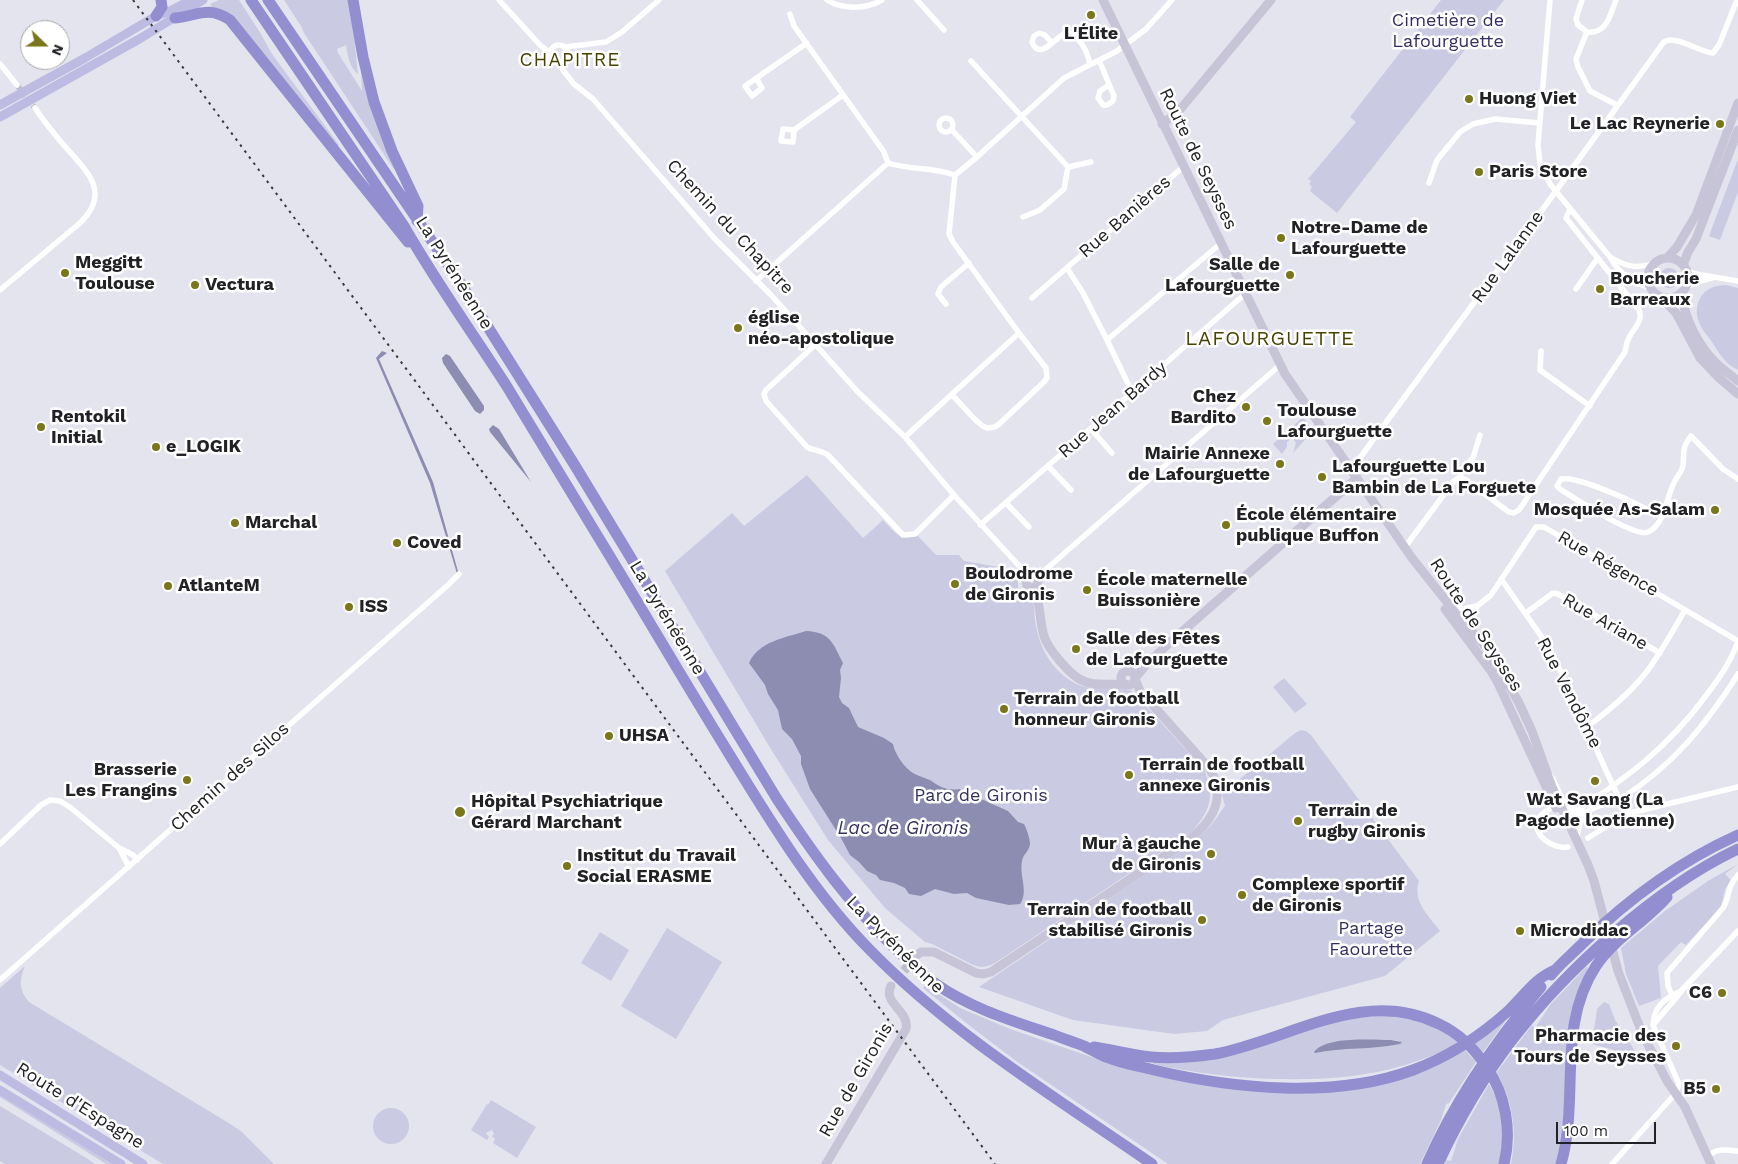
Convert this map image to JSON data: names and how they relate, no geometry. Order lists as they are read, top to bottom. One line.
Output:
{"streets":{"highway":["La Pyrénéenne"],"main road":["Route d'Espagne"],"street":["Route de Seysses","Rue Banières","Chemin du Chapitre","Rue Lalanne","Rue Jean Bardy","Rue Régence","Rue Ariane","Rue Vendôme","Chemin des Silos","Rue de Gironis"]},"crossings":[["Route de Seysses","Rue Banières"],["Route de Seysses","Rue Lalanne"],["Route de Seysses","Rue Jean Bardy"],["Route de Seysses","Rue Régence"],["Rue Banières","Rue Jean Bardy"],["Chemin du Chapitre","Rue Jean Bardy"],["Rue Régence","Rue Vendôme"],["Rue Ariane","Rue Vendôme"]],"districts":["CHAPITRE","LAFOURGUETTE"],"water":["Lac de Gironis"],"parks":["Cimetière de Lafourguette","Parc de Gironis","Partage Faourette"],"places":["L'Élite","Huong Viet","Le Lac Reynerie","Paris Store","Notre-Dame de Lafourguette","Meggitt Toulouse","Salle de Lafourguette","Vectura","Boucherie Barreaux","église néo-apostolique","Chez Bardito","Toulouse Lafourguette","Rentokil Initial","e_LOGIK","Mairie Annexe de Lafourguette","Lafourguette Lou Bambin de La Forguete","Mosquée As-Salam","Marchal","École élémentaire publique Buffon","Coved","Boulodrome de Gironis","AtlanteM","École maternelle Buissonière","ISS","Salle des Fêtes de Lafourguette","Terrain de football honneur Gironis","UHSA","Terrain de football annexe Gironis","Brasserie Les Frangins","Wat Savang (La Pagode laotienne)","Hôpital Psychiatrique Gérard Marchant","Terrain de rugby Gironis","Mur à gauche de Gironis","Institut du Travail Social ERASME","Complexe sportif de Gironis","Terrain de football stabilisé Gironis","Microdidac","C6","Pharmacie des Tours de Seysses","B5"],"scale_bar":"100 m","north":"right"}
